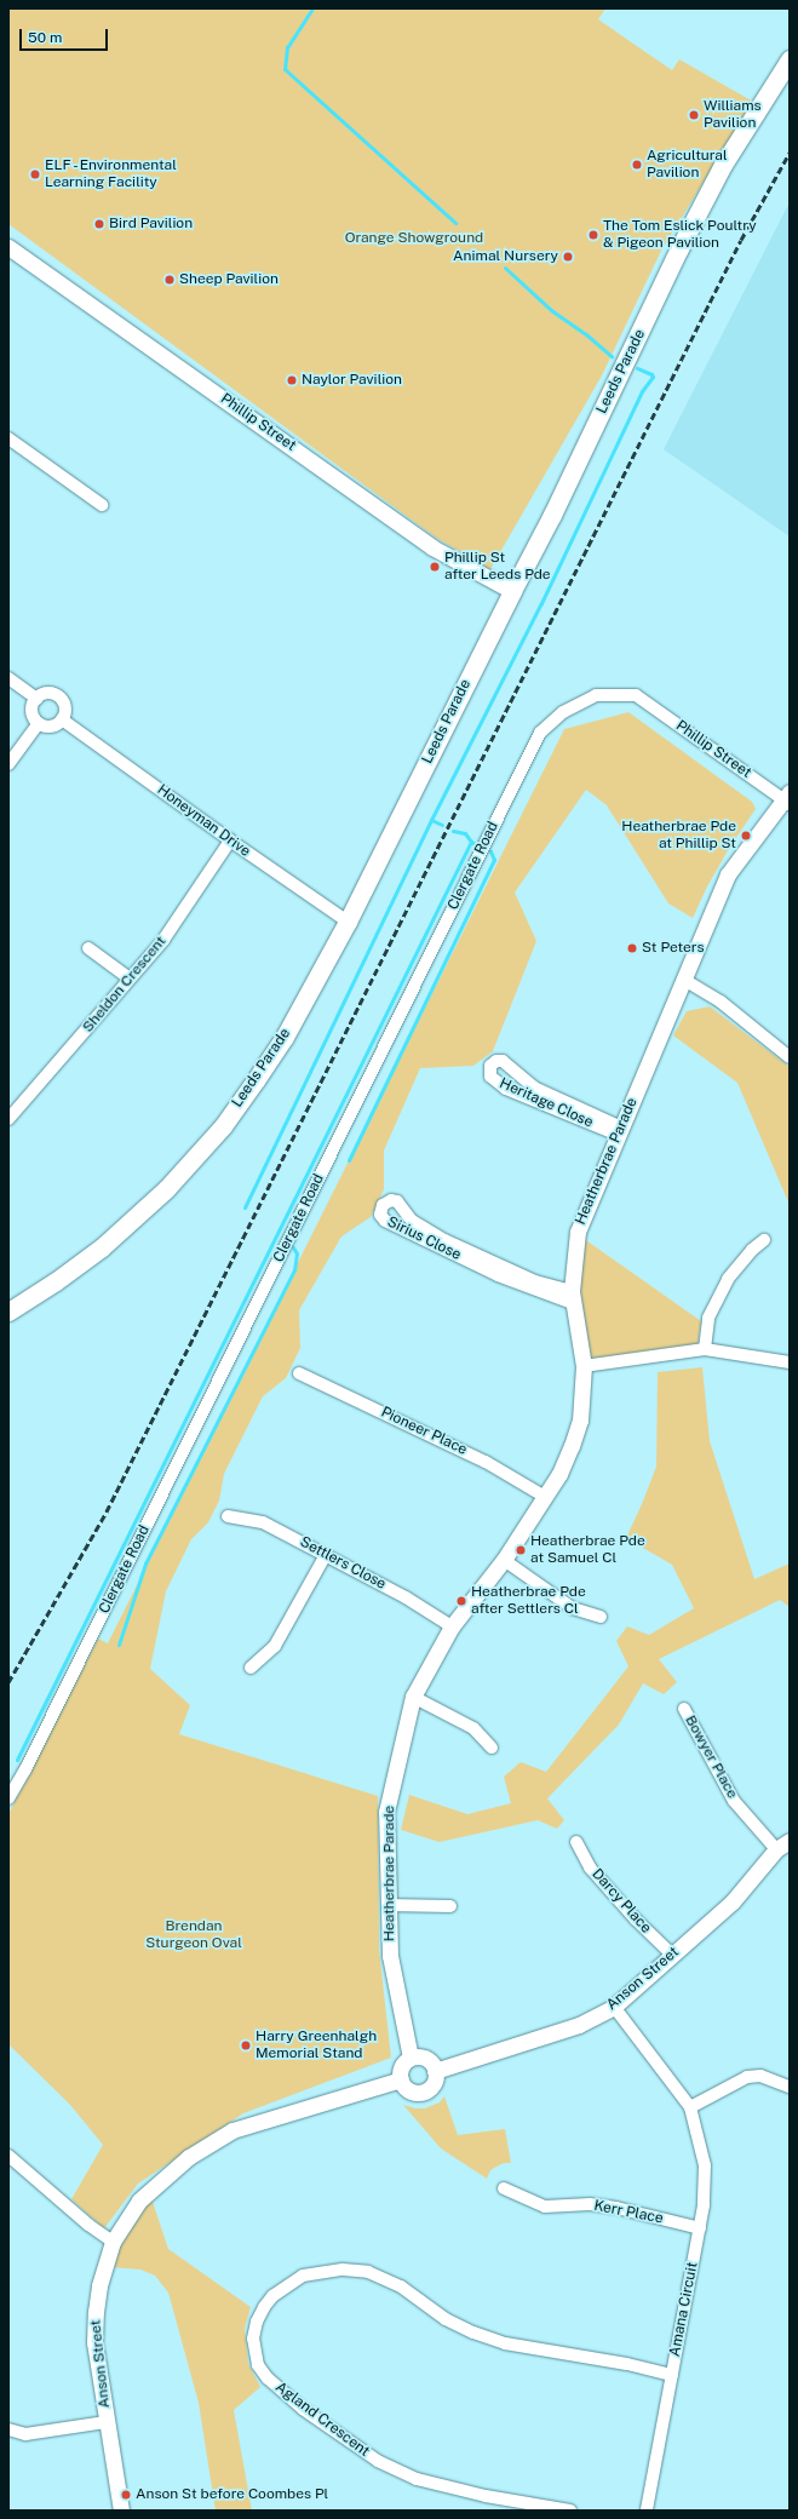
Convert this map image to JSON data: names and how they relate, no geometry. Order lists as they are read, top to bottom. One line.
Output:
{"streets":{"main road":["Leeds Parade"],"street":["Phillip Street","Honeyman Drive","Clergate Road","Sheldon Crescent","Heritage Close","Heatherbrae Parade","Sirius Close","Pioneer Place","Settlers Close","Bowyer Place","Darcy Place","Anson Street","Kerr Place","Amana Circuit","Agland Crescent"]},"crossings":[["Leeds Parade","Phillip Street"],["Leeds Parade","Honeyman Drive"],["Phillip Street","Clergate Road"],["Phillip Street","Heatherbrae Parade"],["Honeyman Drive","Sheldon Crescent"],["Heritage Close","Heatherbrae Parade"],["Heatherbrae Parade","Sirius Close"],["Heatherbrae Parade","Pioneer Place"],["Heatherbrae Parade","Settlers Close"],["Heatherbrae Parade","Anson Street"],["Bowyer Place","Anson Street"],["Darcy Place","Anson Street"],["Anson Street","Amana Circuit"],["Kerr Place","Amana Circuit"],["Amana Circuit","Agland Crescent"]],"parks":["Orange Showground","Brendan Sturgeon Oval"],"places":["Williams Pavilion","Agricultural Pavilion","ELF - Environmental Learning Facility","Bird Pavilion","The Tom Eslick Poultry & Pigeon Pavilion","Animal Nursery","Sheep Pavilion","Naylor Pavilion","Phillip St after Leeds Pde","Heatherbrae Pde at Phillip St","St Peters","Heatherbrae Pde at Samuel Cl","Heatherbrae Pde after Settlers Cl","Harry Greenhalgh Memorial Stand","Anson St before Coombes Pl"],"scale_bar":"50 m"}
